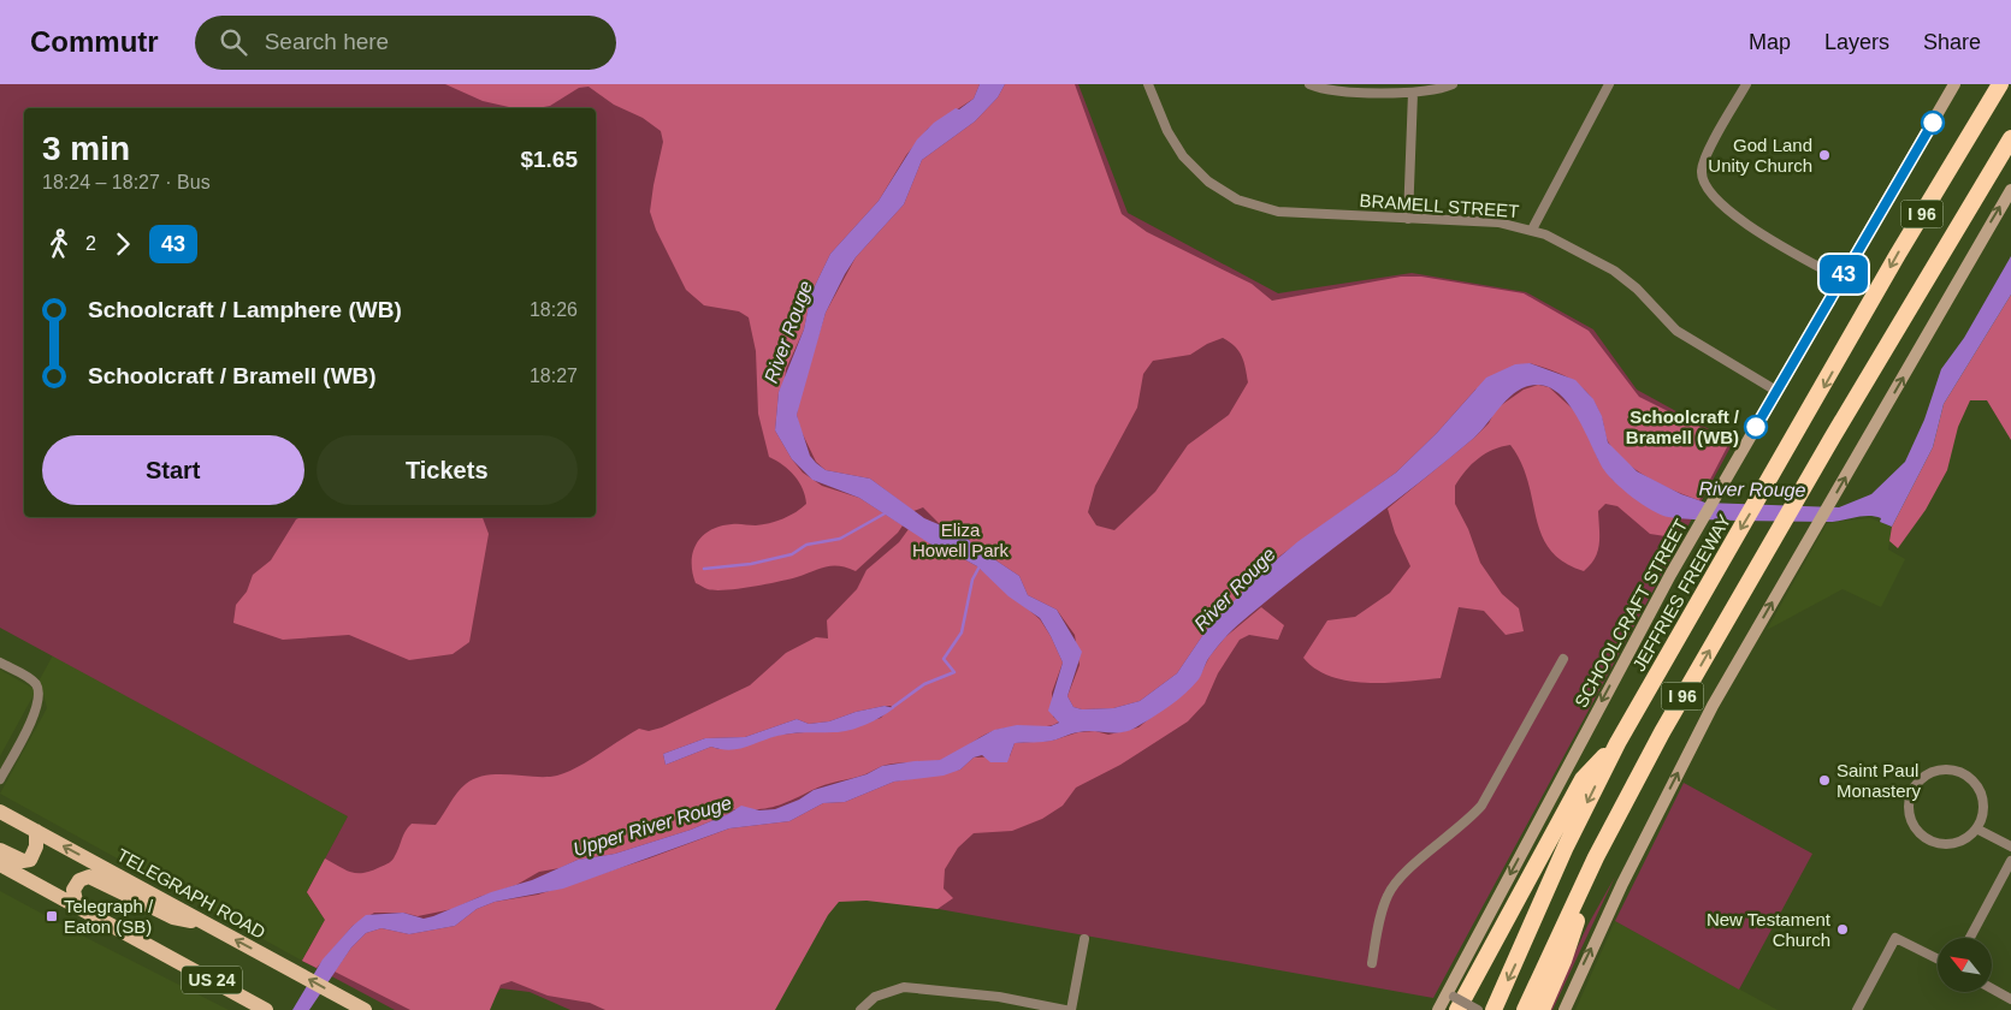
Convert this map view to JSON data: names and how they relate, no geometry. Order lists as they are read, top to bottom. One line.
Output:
{"streets":{"highway":["I 96","JEFFRIES FREEWAY"],"main road":["SCHOOLCRAFT STREET","TELEGRAPH ROAD","US 24"],"street":["BRAMELL STREET"]},"crossings":[["BRAMELL STREET","SCHOOLCRAFT STREET"]],"water":["River Rouge","Upper River Rouge"],"parks":["Eliza Howell Park"],"places":{"other":["God Land Unity Church","Schoolcraft / Bramell (WB)","Saint Paul Monastery","New Testament Church"],"transit":["Telegraph / Eaton (SB)"]},"lines":["bus line 43"],"north":"top left","page":{"header":"Commutr","search":"Search here","nav":["Map","Layers","Share"],"on_map":"43","heading":["3 min","18:24 – 18:27 · Bus","$1.65"],"legs":["2","43"],"list":[{"name":"Schoolcraft / Lamphere (WB)","value":"18:26"},{"name":"Schoolcraft / Bramell (WB)","value":"18:27"}],"buttons":["Start","Tickets"]}}
